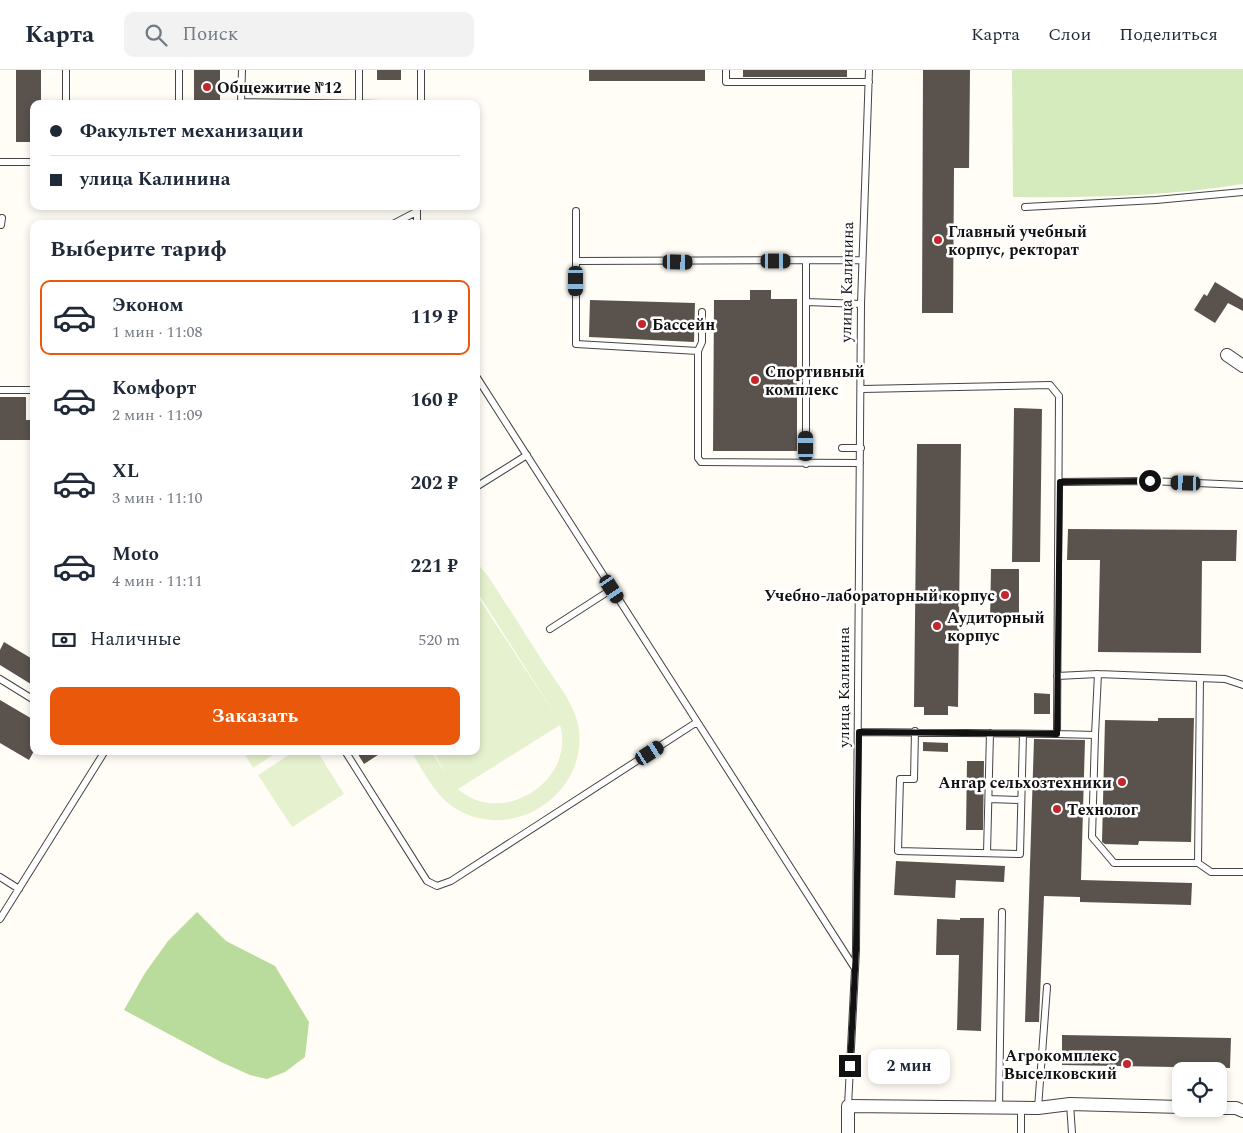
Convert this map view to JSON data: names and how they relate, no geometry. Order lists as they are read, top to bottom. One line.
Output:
{"streets":{"street":["улица Калинина"]},"places":["Общежитие №12","Главный учебный корпус, ректорат","Бассейн","Спортивный комплекс","Учебно-лабораторный корпус","Аудиторный корпус","Ангар сельхозтехники","Технолог","Агрокомплекс Выселковский"],"page":{"header":"Карта","search":"Поиск","nav":["Карта","Слои","Поделиться"],"banner":["Факультет механизации","улица Калинина"],"heading":"Выберите тариф","list":[{"name":"Эконом","note":"1 мин · 11:08","value":"119 ₽"},{"name":"Комфорт","note":"2 мин · 11:09","value":"160 ₽"},{"name":"XL","note":"3 мин · 11:10","value":"202 ₽"},{"name":"Moto","note":"4 мин · 11:11","value":"221 ₽"}],"pay":["Наличные","520 m"],"buttons":"Заказать","bubble":"2 мин"}}
